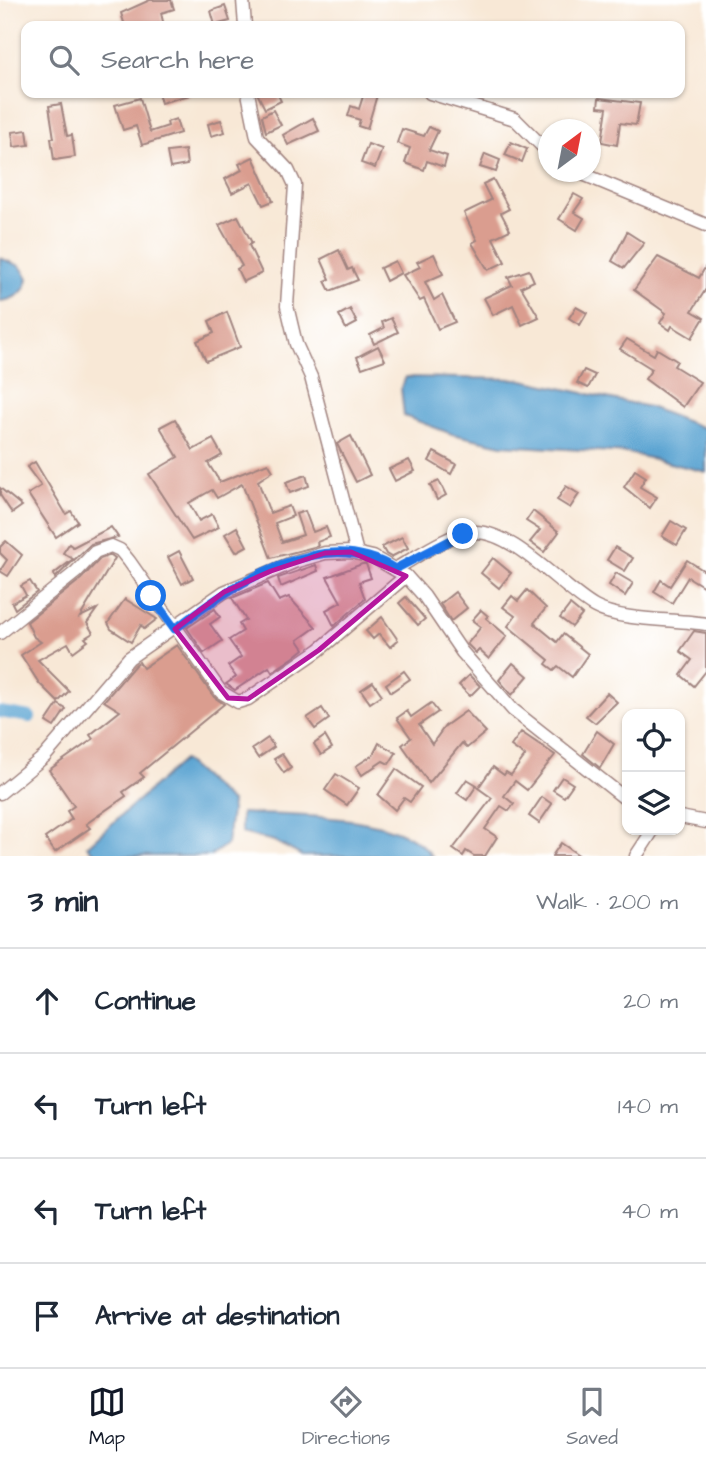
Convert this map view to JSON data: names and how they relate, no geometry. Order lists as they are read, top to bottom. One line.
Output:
{"north":"top right","page":{"search":"Search here","heading":["3 min","Walk · 200 m"],"list":[["Continue","20 m"],["Turn left","140 m"],["Turn left","40 m"],"Arrive at destination"],"nav":["Map","Directions","Saved"]}}
